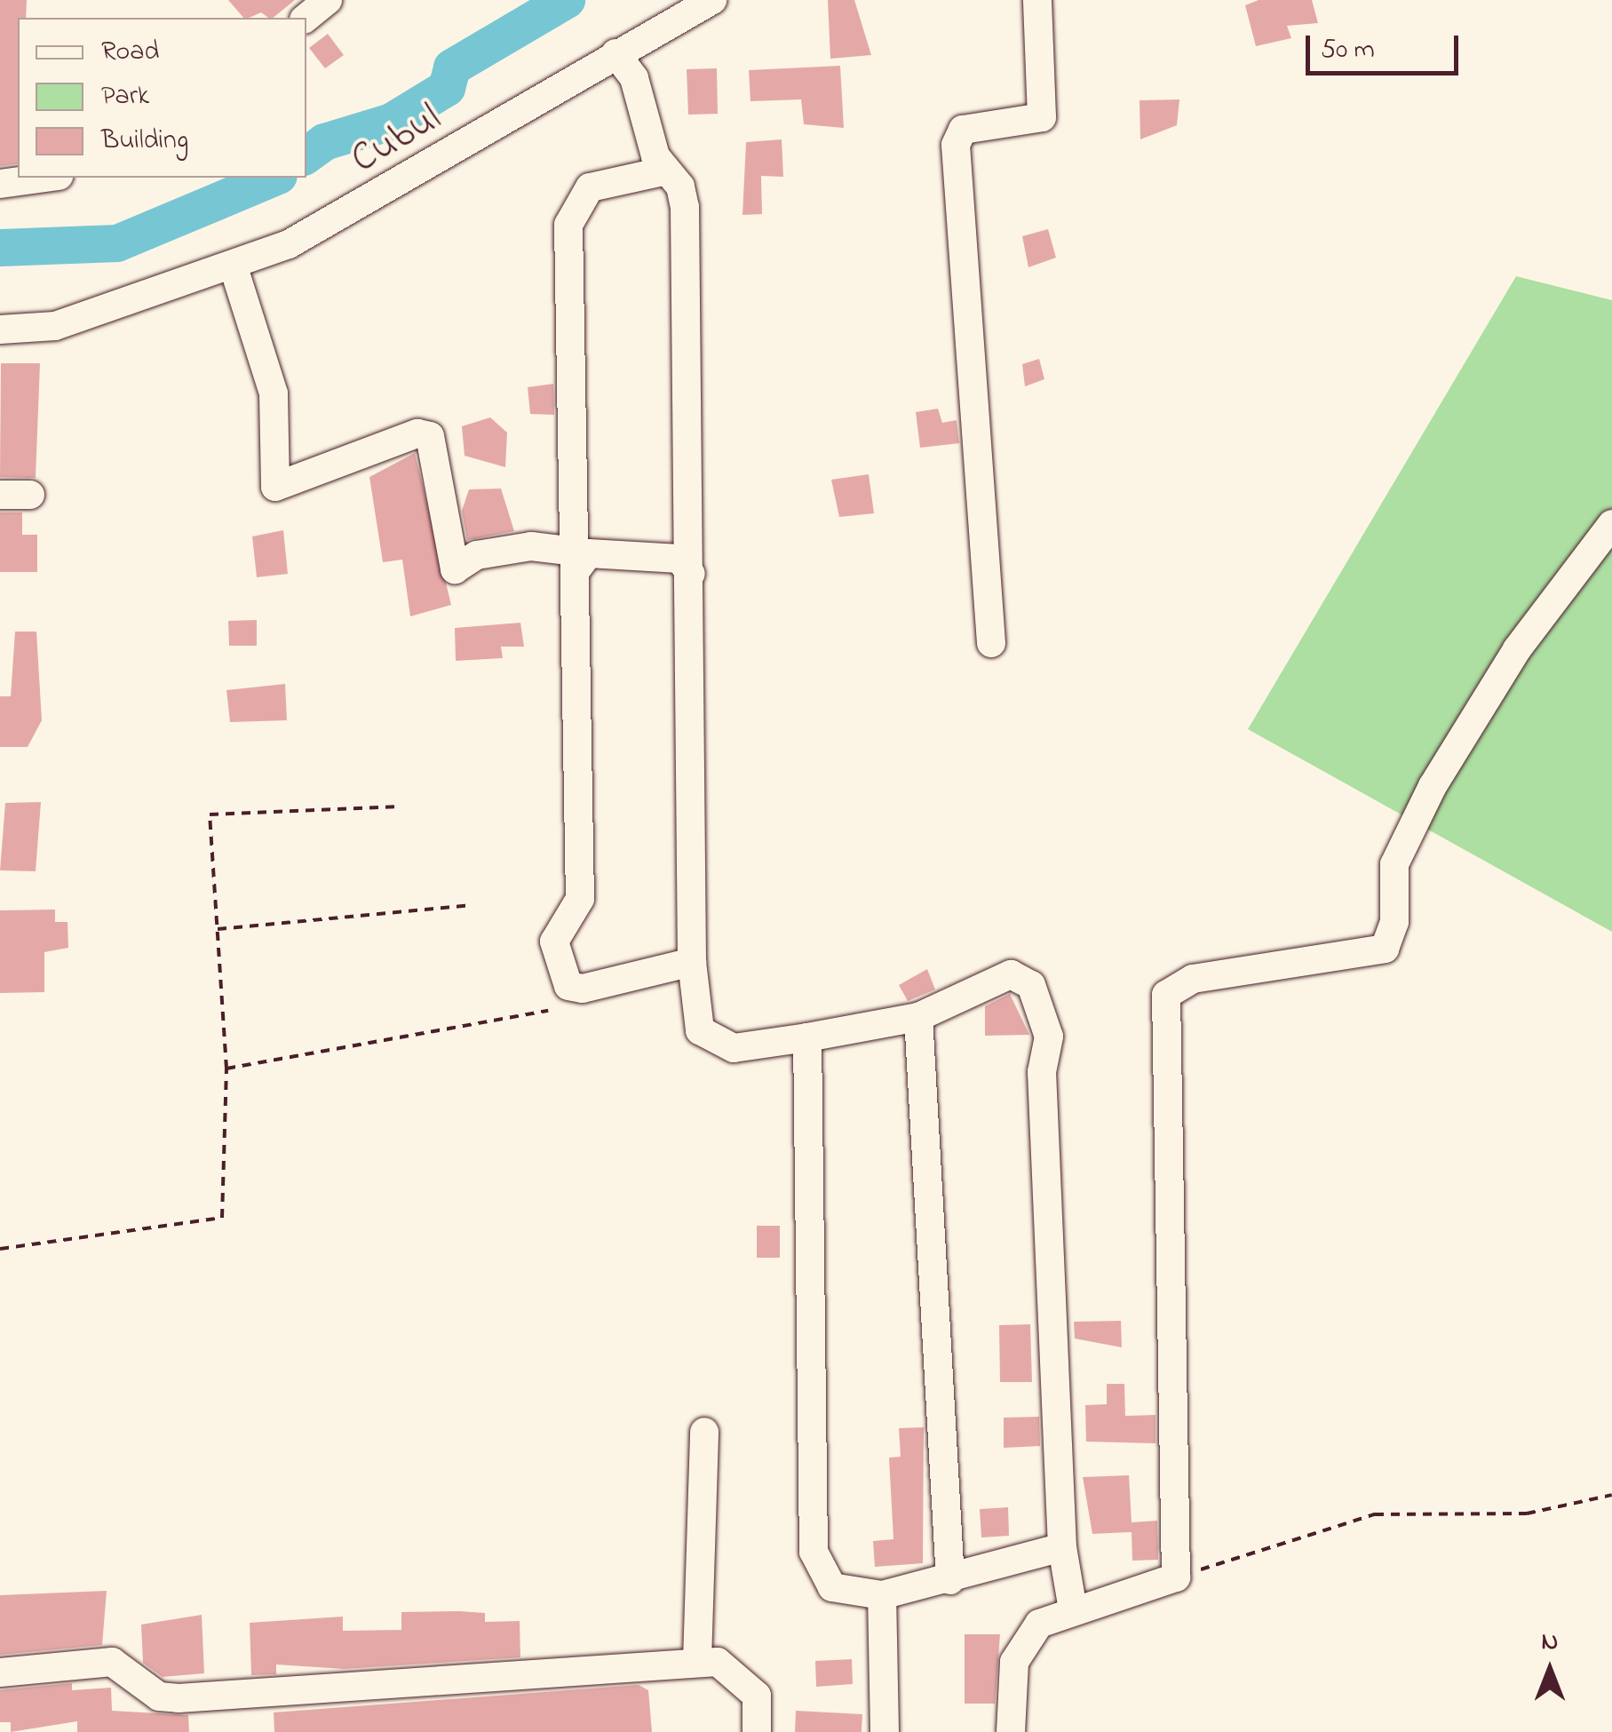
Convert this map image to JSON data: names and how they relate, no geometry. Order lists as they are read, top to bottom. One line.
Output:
{"streets":{"street":["Cubul"]},"legend":["Road","Park","Building"],"scale_bar":"50 m","north":"top"}
